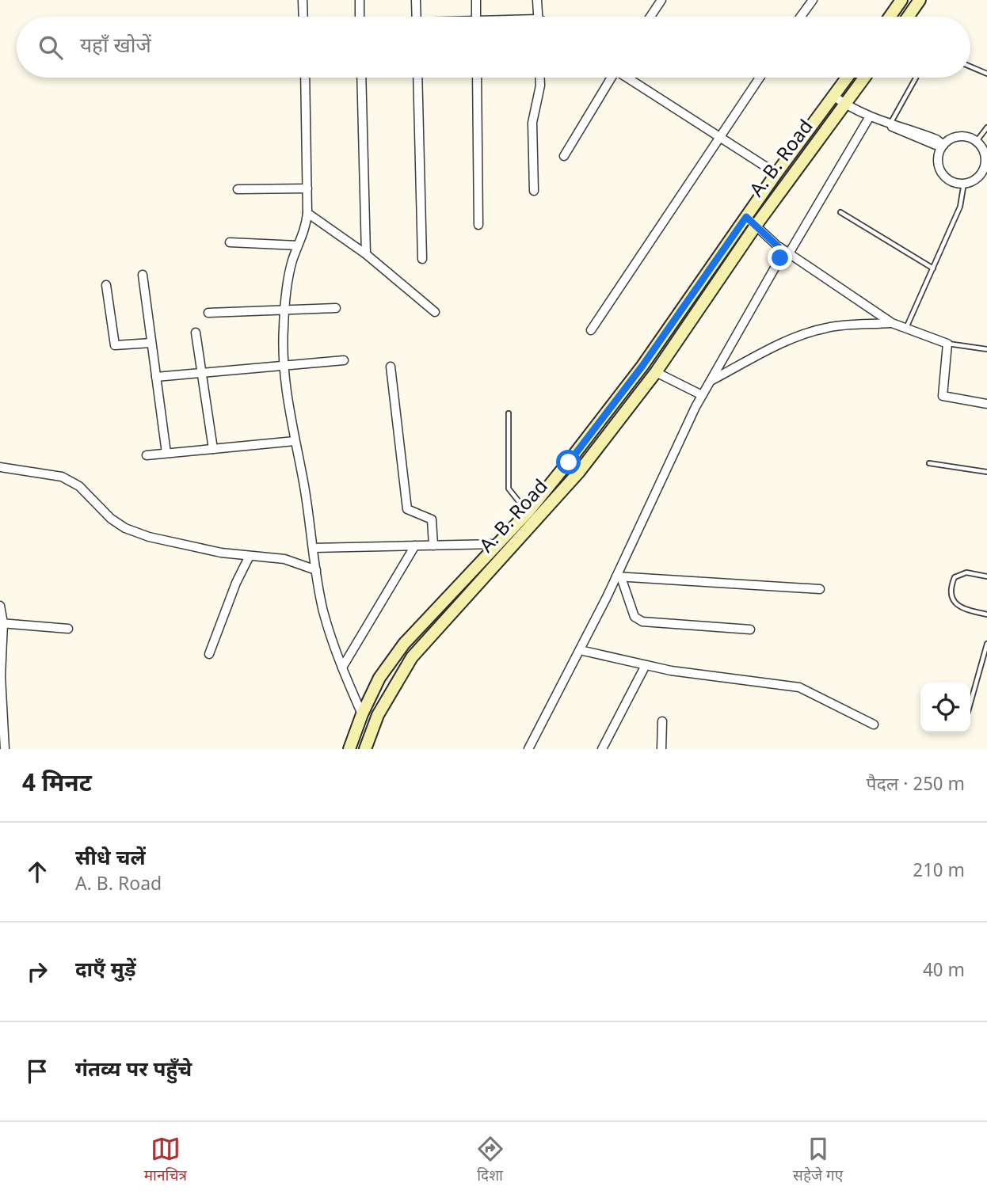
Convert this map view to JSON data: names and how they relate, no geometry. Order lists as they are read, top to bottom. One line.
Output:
{"streets":{"main road":["A. B. Road"]},"page":{"search":"यहाँ खोजें","heading":["4 मिनट","पैदल · 250 m"],"list":[["सीधे चलें","A. B. Road","210 m"],["दाएँ मुड़ें","40 m"],"गंतव्य पर पहुँचे"],"nav":["मानचित्र","दिशा","सहेजे गए"]}}
